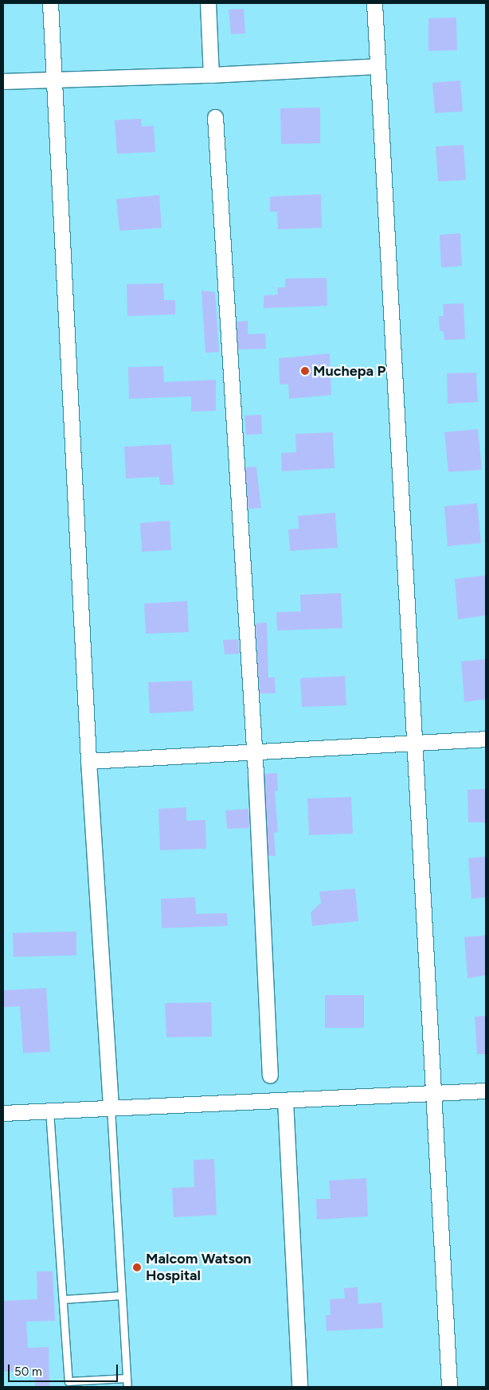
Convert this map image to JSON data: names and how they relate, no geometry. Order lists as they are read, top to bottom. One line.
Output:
{"places":["Muchepa P","Malcom Watson Hospital"],"scale_bar":"50 m"}
